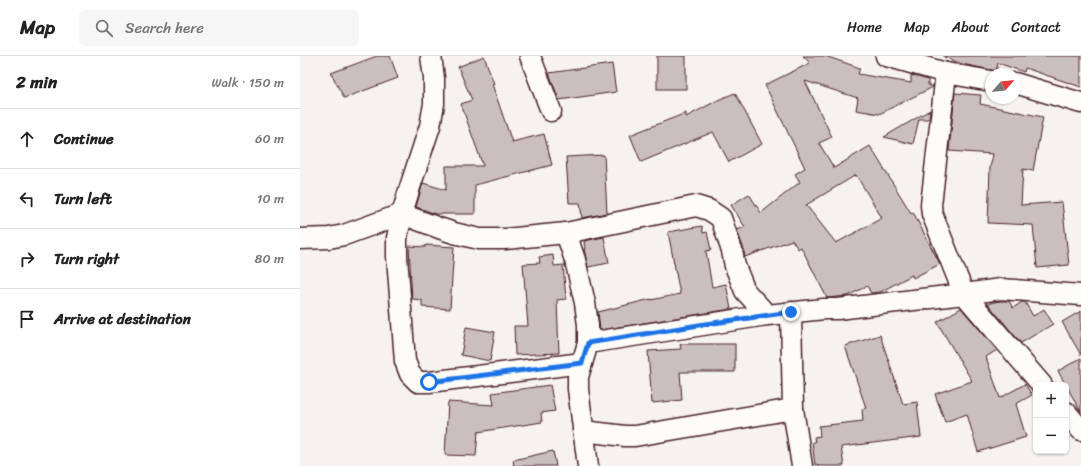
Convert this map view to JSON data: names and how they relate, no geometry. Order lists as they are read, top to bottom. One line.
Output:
{"north":"top right","page":{"header":"Map","search":"Search here","nav":["Home","Map","About","Contact"],"heading":["2 min","Walk · 150 m"],"list":[["Continue","60 m"],["Turn left","10 m"],["Turn right","80 m"],"Arrive at destination"],"map_buttons":["+","−"]}}
